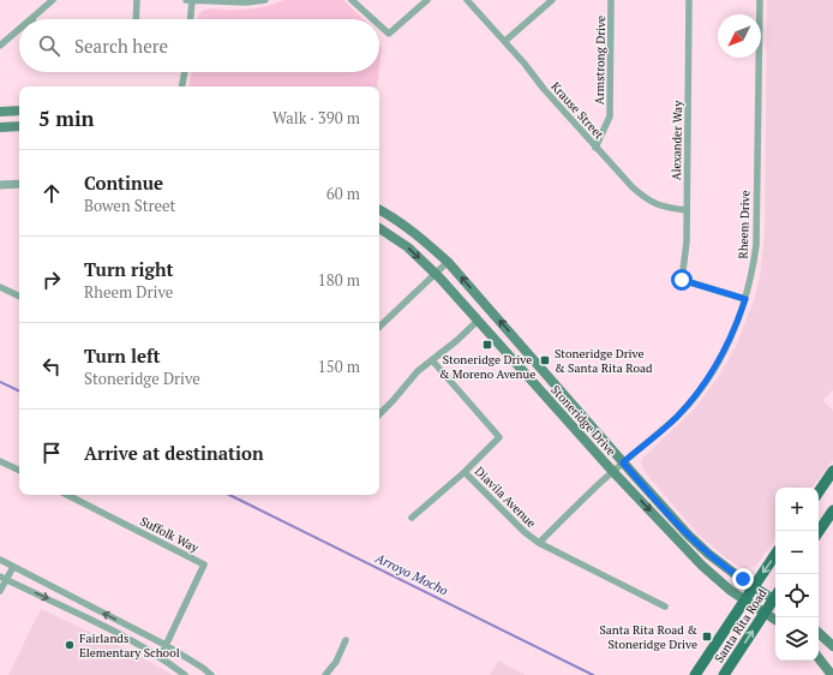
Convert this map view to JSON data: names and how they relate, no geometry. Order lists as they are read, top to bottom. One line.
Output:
{"streets":{"main road":["Stoneridge Drive","Santa Rita Road"],"street":["Armstrong Drive","Krause Street","Alexander Way","Rheem Drive","Diavila Avenue","Suffolk Way"]},"crossings":[["Armstrong Drive","Krause Street"],["Krause Street","Alexander Way"],["Alexander Way","Rheem Drive"],["Rheem Drive","Stoneridge Drive"],["Rheem Drive","Diavila Avenue"],["Stoneridge Drive","Santa Rita Road"]],"water":["Arroyo Mocho"],"places":{"transit":["Stoneridge Drive & Moreno Avenue","Stoneridge Drive & Santa Rita Road","Santa Rita Road & Stoneridge Drive"],"other":["Fairlands Elementary School"]},"north":"bottom left","page":{"search":"Search here","heading":["5 min","Walk · 390 m"],"list":[["Continue","Bowen Street","60 m"],["Turn right","Rheem Drive","180 m"],["Turn left","Stoneridge Drive","150 m"],"Arrive at destination"],"map_buttons":["+","−"]}}
